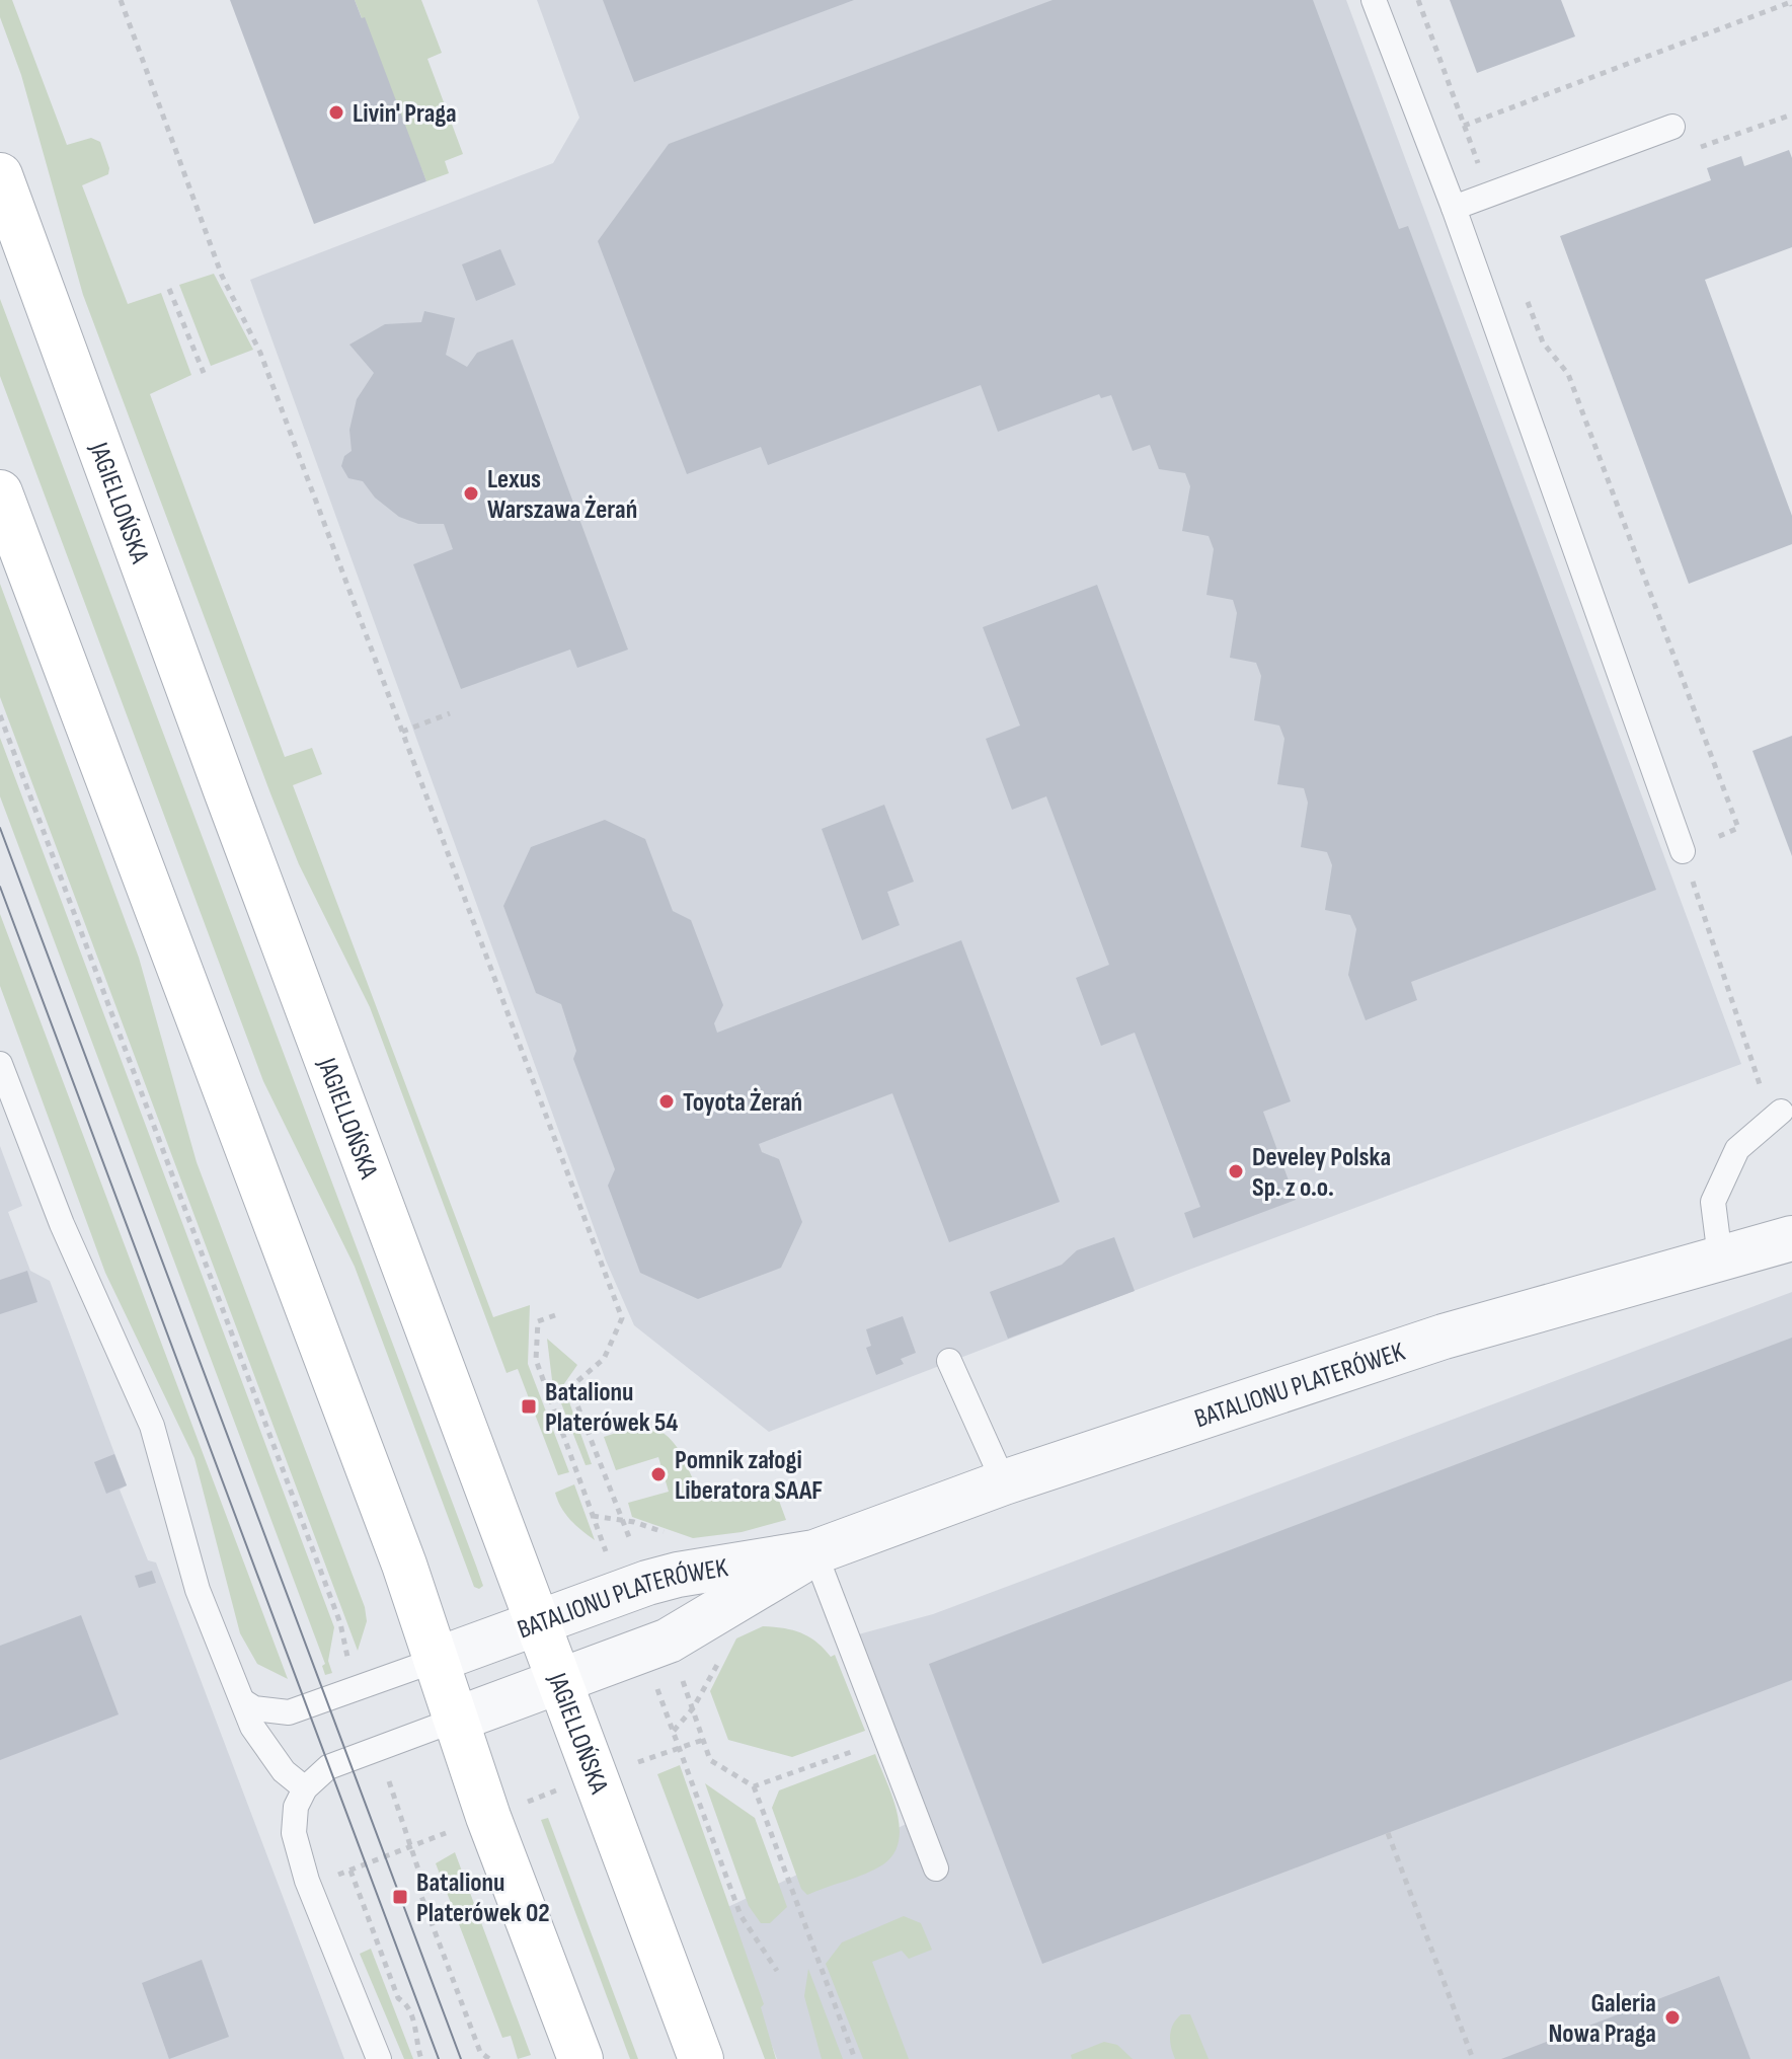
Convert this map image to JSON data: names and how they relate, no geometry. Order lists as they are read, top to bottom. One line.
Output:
{"streets":{"main road":["JAGIELLOŃSKA"],"street":["BATALIONU PLATERÓWEK"]},"crossings":[["JAGIELLOŃSKA","BATALIONU PLATERÓWEK"]],"places":{"other":["Livin' Praga","Lexus Warszawa Żerań","Toyota Żerań","Develey Polska Sp. z o.o.","Pomnik załogi Liberatora SAAF","Galeria Nowa Praga"],"transit":["Batalionu Platerówek 54","Batalionu Platerówek 02"]}}
